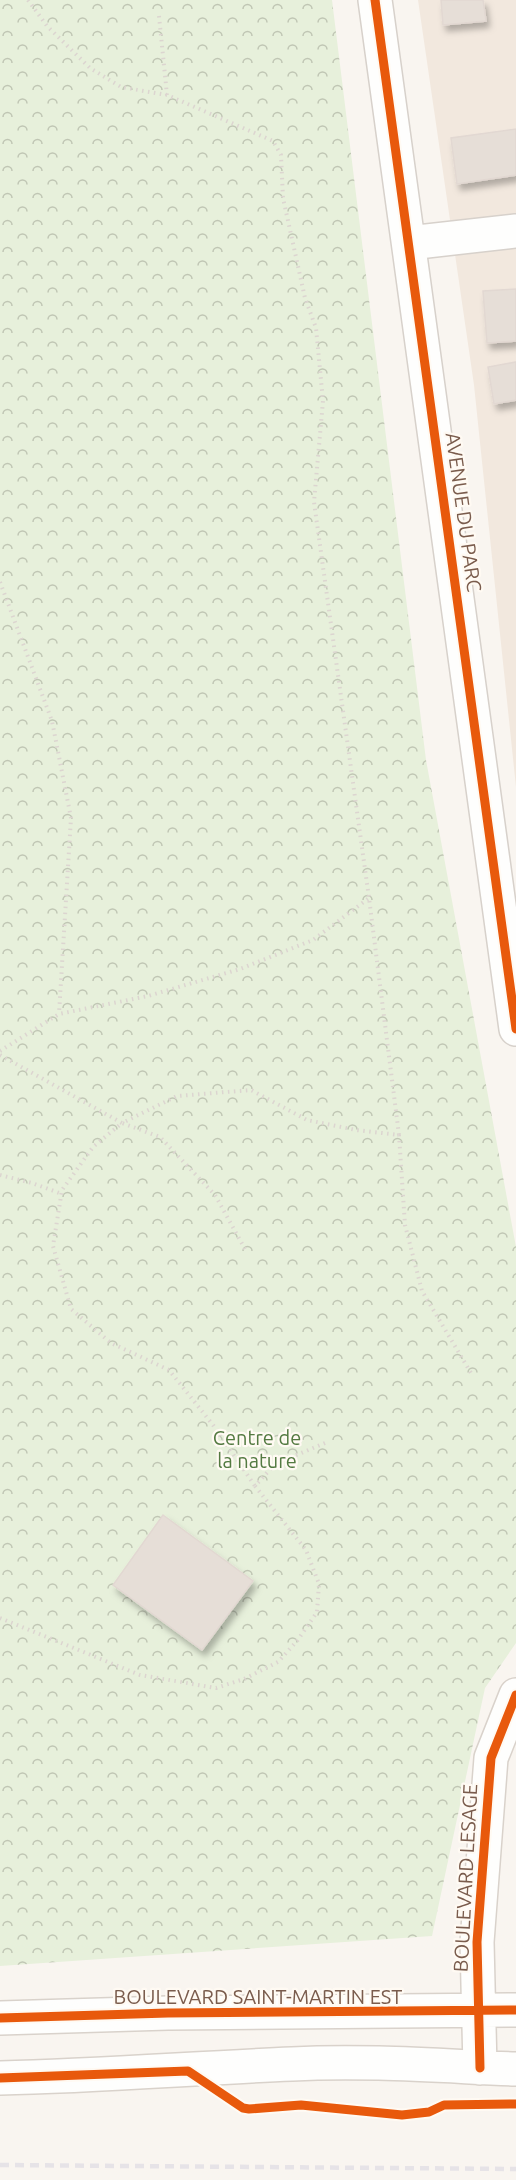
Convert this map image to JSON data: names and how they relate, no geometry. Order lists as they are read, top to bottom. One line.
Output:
{"streets":{"street":["AVENUE DU PARC","BOULEVARD LESAGE","BOULEVARD SAINT-MARTIN EST"]},"crossings":[["BOULEVARD LESAGE","BOULEVARD SAINT-MARTIN EST"]],"parks":["Centre de la nature"]}
